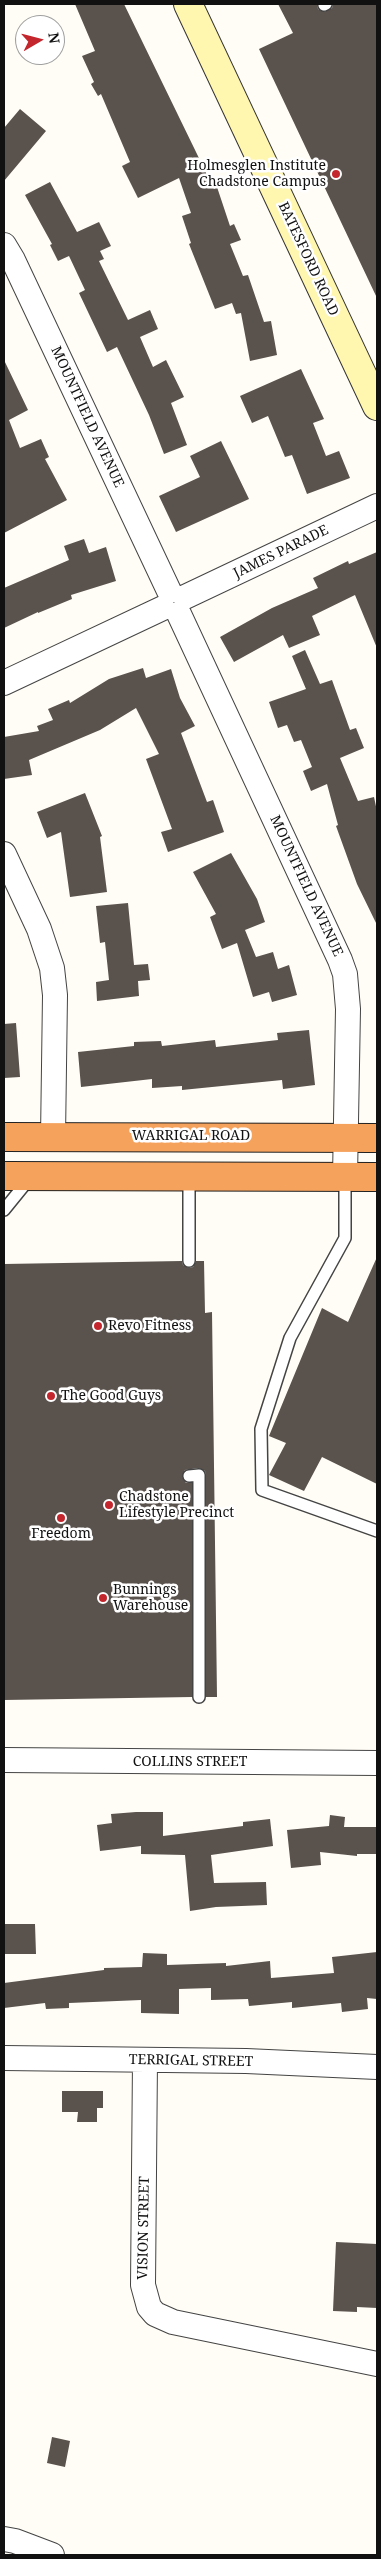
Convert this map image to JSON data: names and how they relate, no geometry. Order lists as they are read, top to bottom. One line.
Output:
{"streets":{"highway":["WARRIGAL ROAD"],"main road":["BATESFORD ROAD"],"street":["MOUNTFIELD AVENUE","JAMES PARADE","COLLINS STREET","TERRIGAL STREET","VISION STREET"]},"crossings":[["MOUNTFIELD AVENUE","JAMES PARADE"],["MOUNTFIELD AVENUE","WARRIGAL ROAD"],["TERRIGAL STREET","VISION STREET"]],"places":["Holmesglen Institute Chadstone Campus","Revo Fitness","The Good Guys","Chadstone Lifestyle Precinct","Freedom","Bunnings Warehouse"],"north":"right"}
